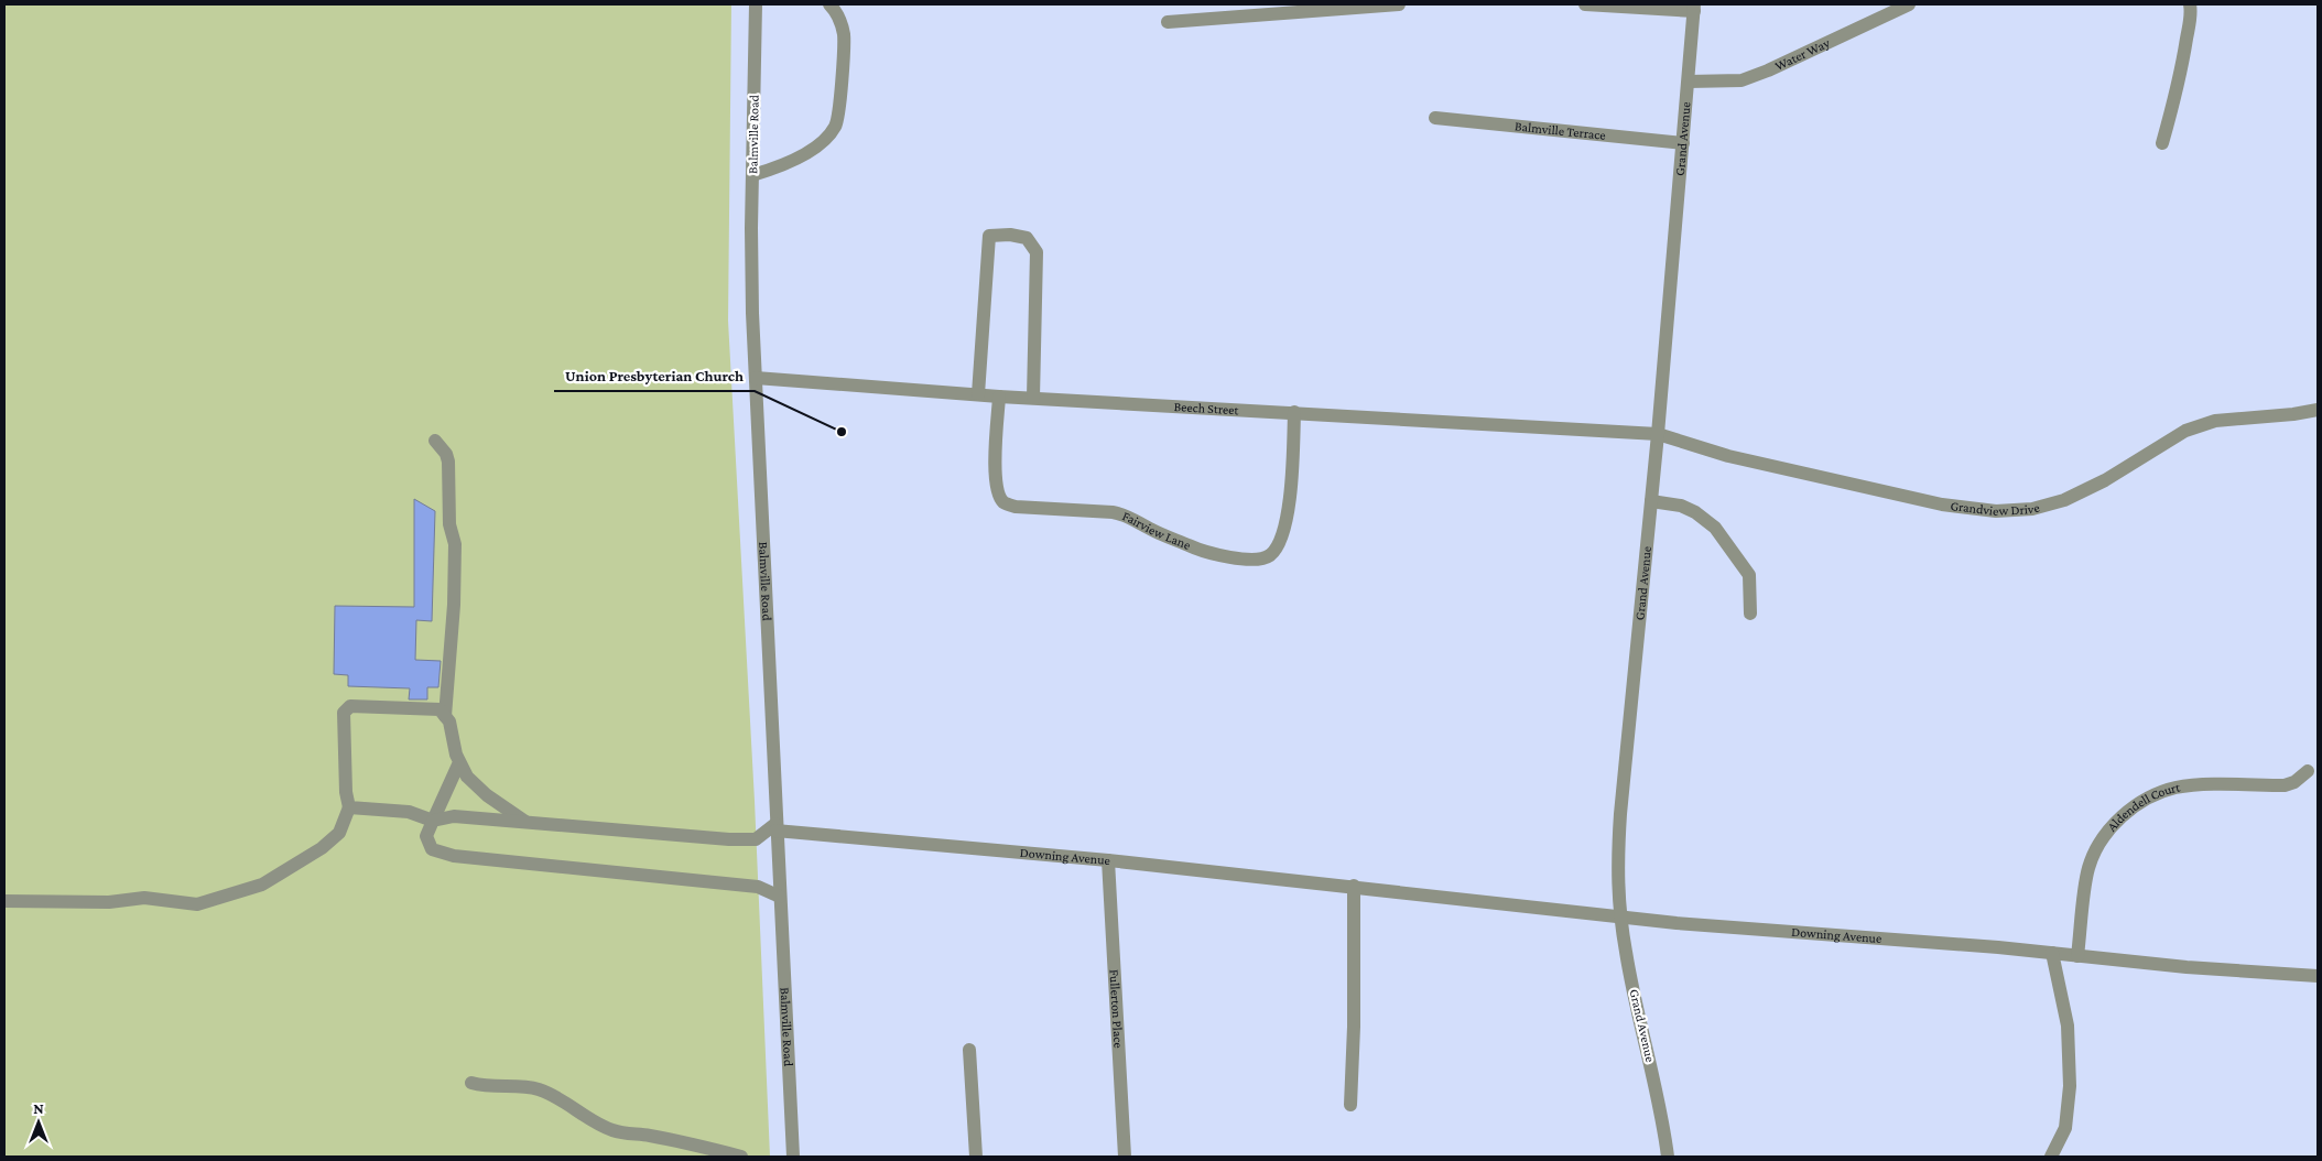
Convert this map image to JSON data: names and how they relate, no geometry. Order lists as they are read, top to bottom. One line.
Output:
{"streets":{"street":["Water Way","Balmville Terrace","Balmville Road","Grand Avenue","Beech Street","Grandview Drive","Fairview Lane","Aldendell Court","Downing Avenue","Fullerton Place"]},"crossings":[["Water Way","Grand Avenue"],["Balmville Terrace","Grand Avenue"],["Balmville Road","Beech Street"],["Balmville Road","Downing Avenue"],["Grand Avenue","Beech Street"],["Grand Avenue","Grandview Drive"],["Grand Avenue","Downing Avenue"],["Beech Street","Grandview Drive"],["Beech Street","Fairview Lane"],["Aldendell Court","Downing Avenue"],["Downing Avenue","Fullerton Place"]],"places":["Union Presbyterian Church"],"north":"top"}
